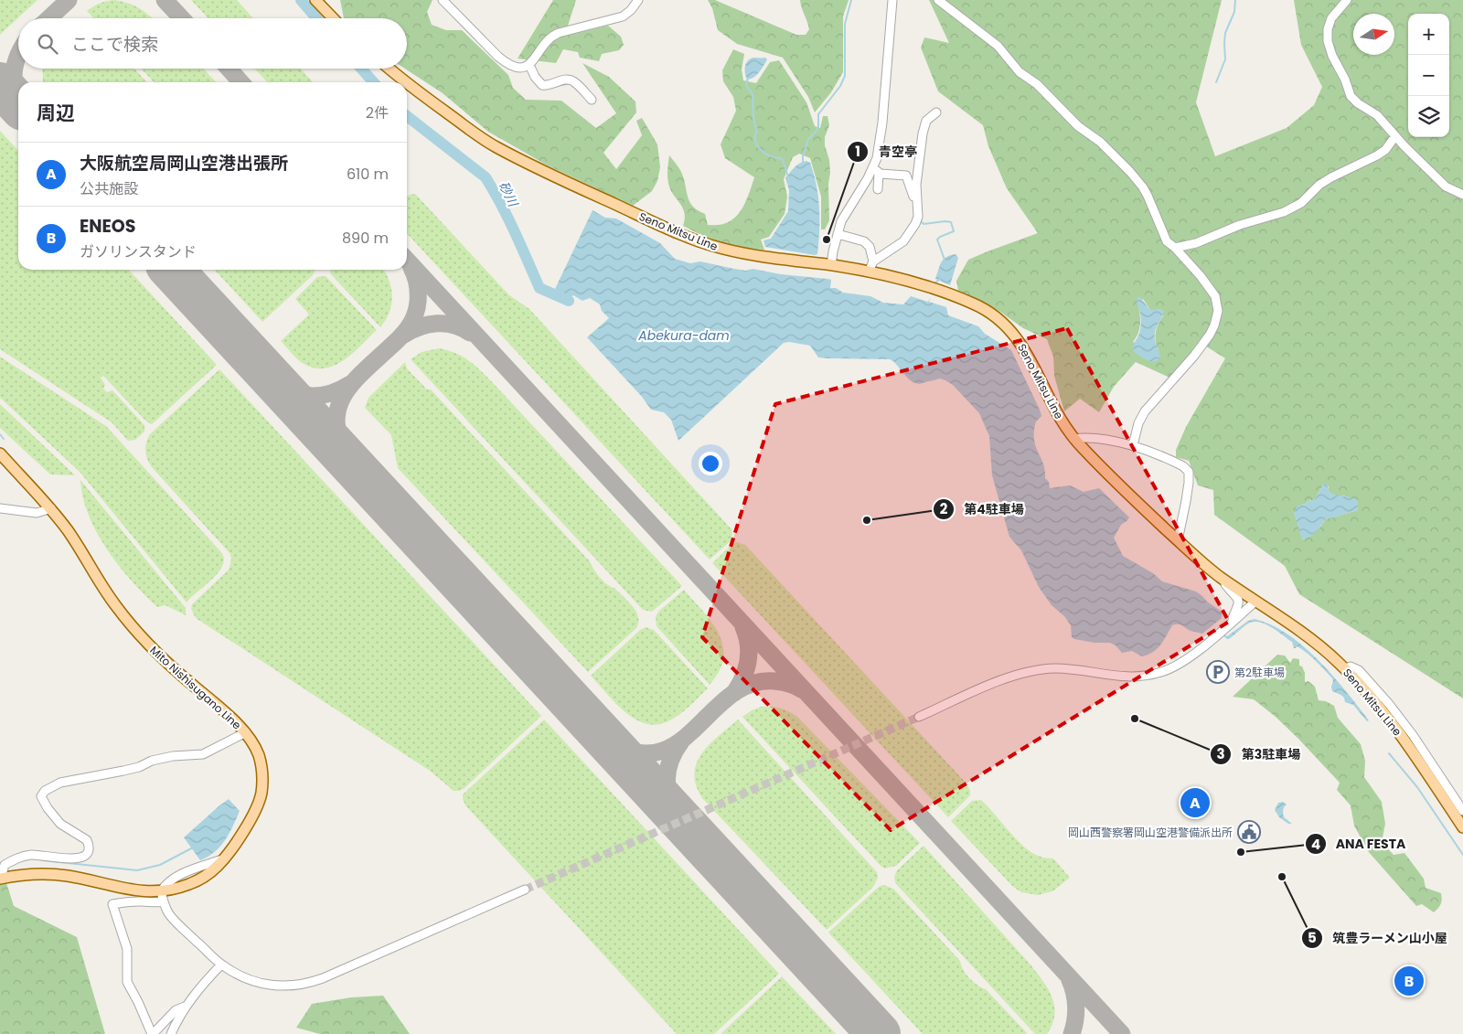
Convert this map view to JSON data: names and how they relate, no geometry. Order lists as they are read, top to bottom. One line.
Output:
{"streets":{"main road":["Seno Mitsu Line","Mito Nishisugano Line"]},"water":["砂川","Abekura-dam"],"places":{"other":["青空亭","第4駐車場","第3駐車場","ANA FESTA","筑豊ラーメン山小屋"],"parking":["第2駐車場"],"public building":["岡山西警察署岡山空港警備派出所"]},"north":"right","page":{"map_buttons":["+","−"],"search":"ここで検索","heading":["周辺","2件"],"list":[{"mark":"A","name":"大阪航空局岡山空港出張所","note":"公共施設","value":"610 m"},{"mark":"B","name":"ENEOS","note":"ガソリンスタンド","value":"890 m"}],"pins":["A","B"]}}
